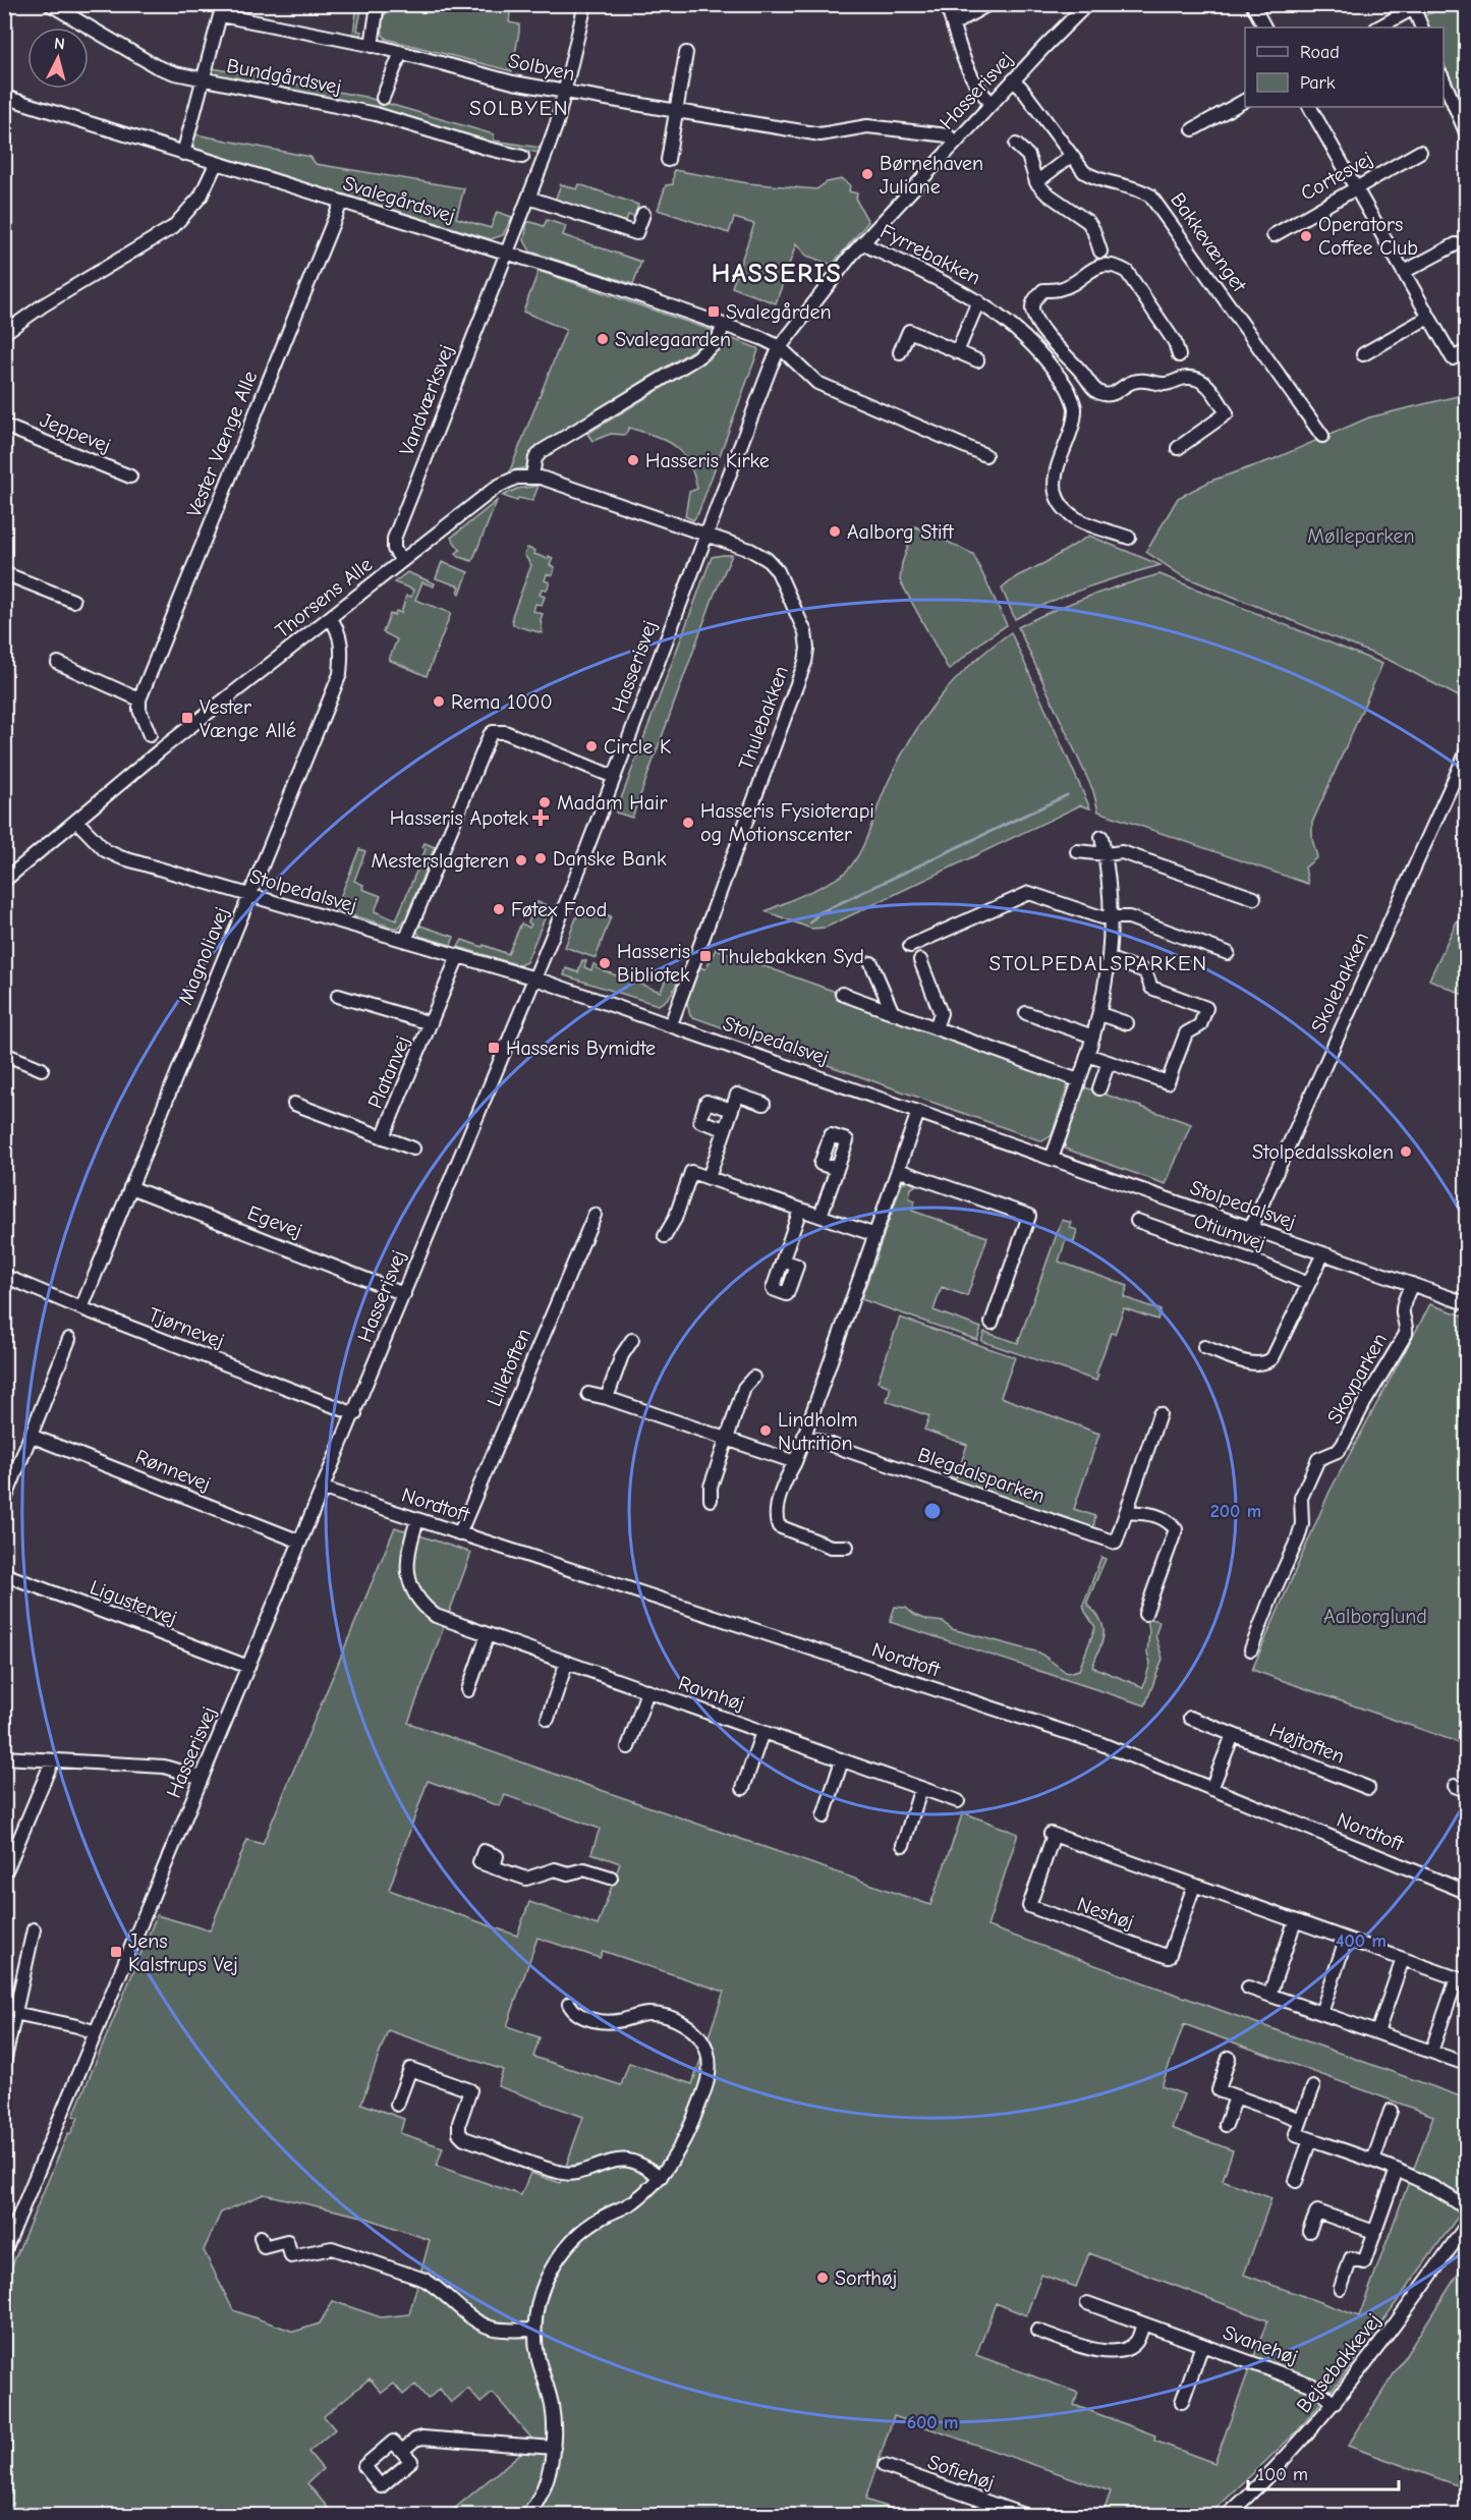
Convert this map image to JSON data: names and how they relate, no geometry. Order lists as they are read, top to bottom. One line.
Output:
{"streets":{"street":["Solbyen","Bundgårdsvej","Hasserisvej","Cortesvej","Svalegårdsvej","Bakkevænget","Fyrrebakken","Vandværksvej","Jeppevej","Vester Vænge Alle","Thorsens Alle","Thulebakken","Stolpedalsvej","Magnoliavej","Skolebakken","Platanvej","Egevej","Otiumvej","Tjørnevej","Lilletoften","Skovparken","Rønnevej","Blegdalsparken","Nordtoft","Ligustervej","Ravnhøj","Højtoften","Neshøj","Svanehøj","Bejsebakkevej","Sofiehøj"]},"crossings":[["Solbyen","Bundgårdsvej"],["Solbyen","Hasserisvej"],["Solbyen","Svalegårdsvej"],["Solbyen","Vandværksvej"],["Hasserisvej","Svalegårdsvej"],["Hasserisvej","Bakkevænget"],["Hasserisvej","Fyrrebakken"],["Hasserisvej","Thulebakken"],["Hasserisvej","Stolpedalsvej"],["Hasserisvej","Egevej"],["Hasserisvej","Tjørnevej"],["Hasserisvej","Rønnevej"],["Hasserisvej","Nordtoft"],["Hasserisvej","Ligustervej"],["Svalegårdsvej","Vandværksvej"],["Svalegårdsvej","Vester Vænge Alle"],["Vandværksvej","Thorsens Alle"],["Thorsens Alle","Stolpedalsvej"],["Thorsens Alle","Magnoliavej"],["Thulebakken","Stolpedalsvej"],["Stolpedalsvej","Magnoliavej"],["Stolpedalsvej","Skolebakken"],["Stolpedalsvej","Platanvej"],["Stolpedalsvej","Skovparken"],["Magnoliavej","Egevej"],["Magnoliavej","Tjørnevej"],["Lilletoften","Nordtoft"],["Nordtoft","Ravnhøj"],["Svanehøj","Bejsebakkevej"]],"districts":["SOLBYEN","HASSERIS","STOLPEDALSPARKEN"],"parks":["Mølleparken","Aalborglund"],"places":{"other":["Børnehaven Juliane","Operators Coffee Club","Svalegaarden","Hasseris Kirke","Aalborg Stift","Rema 1000","Circle K","Madam Hair","Hasseris Fysioterapi og Motionscenter","Danske Bank","Mesterslagteren","Føtex Food","Hasseris Bibliotek","Stolpedalsskolen","Lindholm Nutrition","Sorthøj"],"transit":["Svalegården","Vester Vænge Allé","Thulebakken Syd","Hasseris Bymidte","Jens Kalstrups Vej"],"health":["Hasseris Apotek"]},"legend":["Road","Park"],"scale_bar":"100 m","north":"top","rings":["200 m","400 m","600 m"]}
